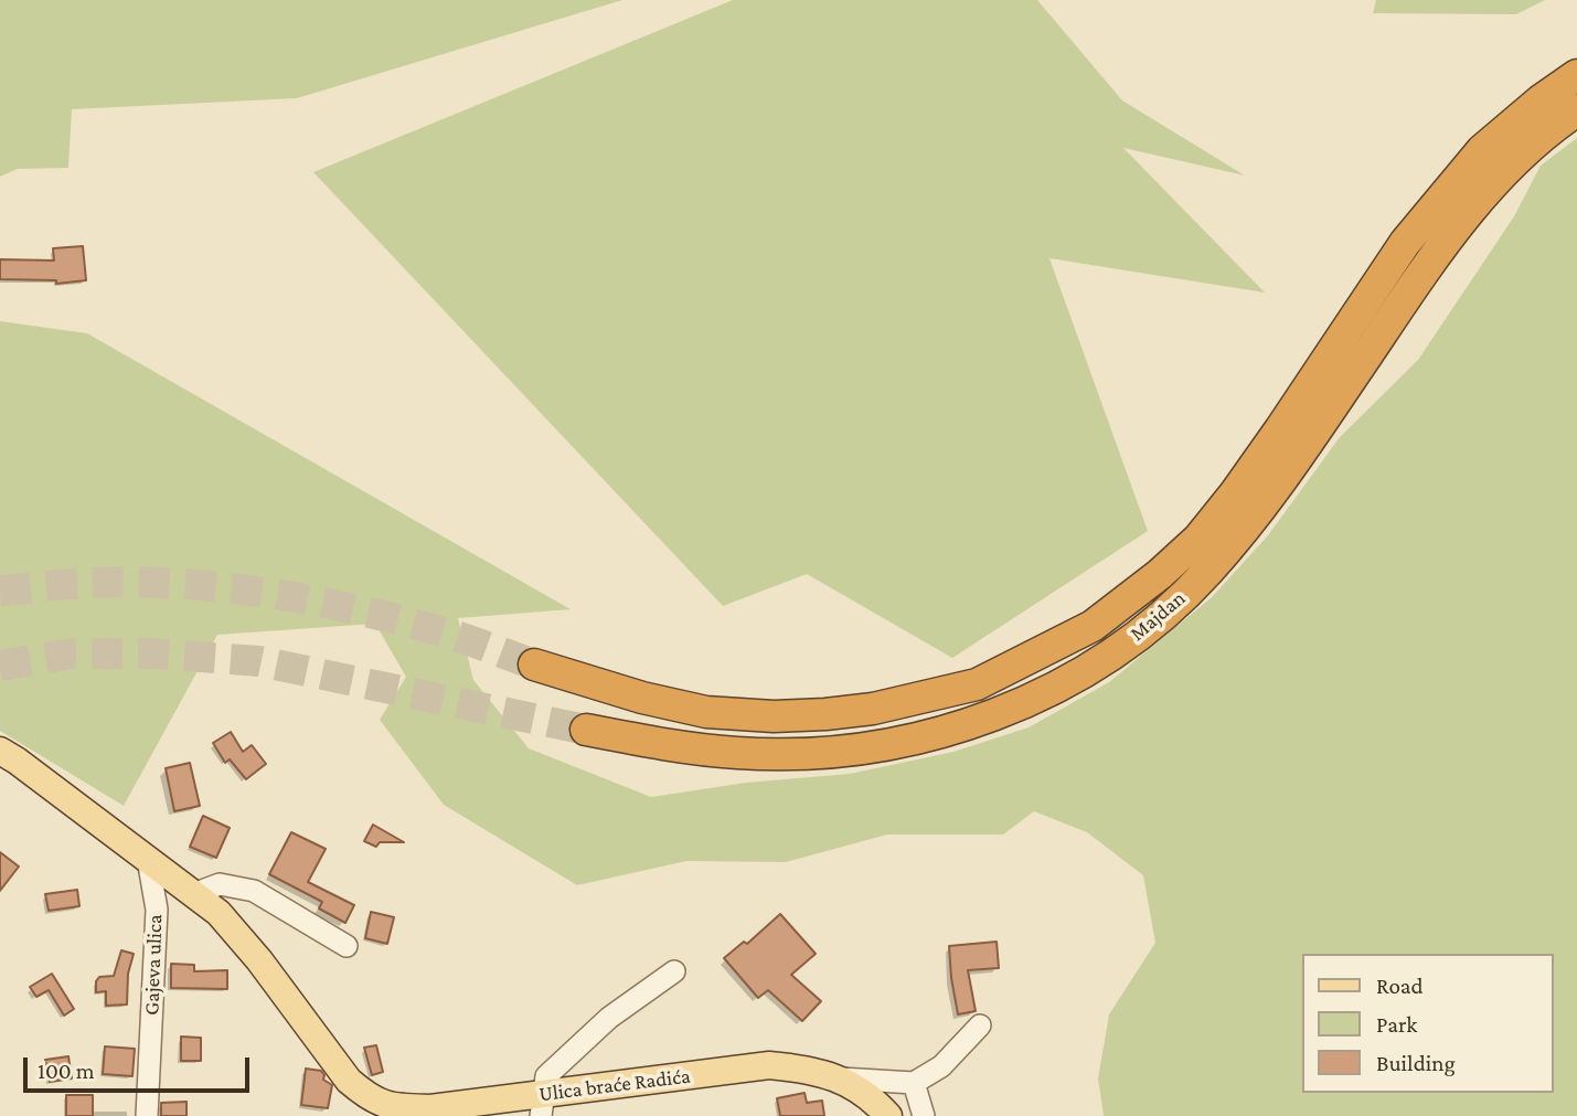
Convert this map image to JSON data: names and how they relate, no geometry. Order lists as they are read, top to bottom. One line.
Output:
{"streets":{"highway":["Majdan"],"main road":["Ulica braće Radića"],"street":["Gajeva ulica"]},"crossings":[["Gajeva ulica","Ulica braće Radića"]],"legend":["Road","Park","Building"],"scale_bar":"100 m"}
